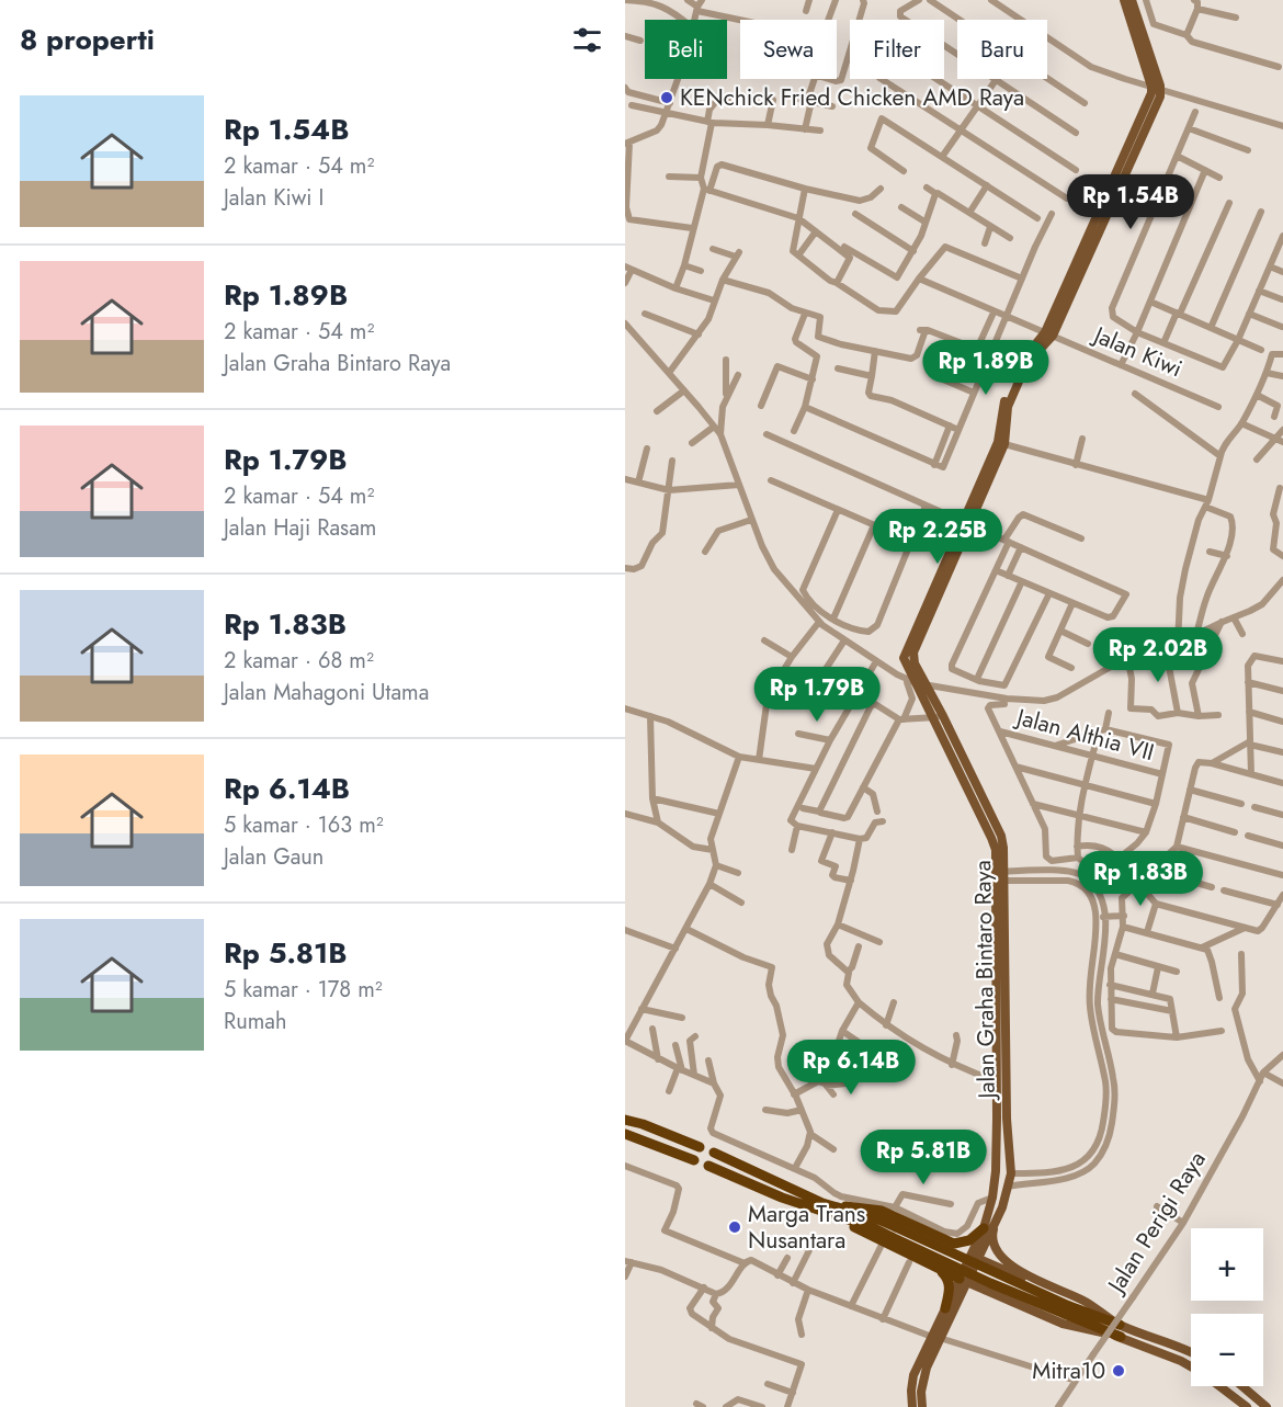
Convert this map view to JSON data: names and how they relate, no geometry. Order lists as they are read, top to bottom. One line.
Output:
{"streets":{"main road":["Jalan Graha Bintaro Raya"],"street":["Jalan Kiwi","Jalan Althia VII","Jalan Perigi Raya"]},"crossings":[["Jalan Kiwi","Jalan Graha Bintaro Raya"]],"places":["KENchick Fried Chicken AMD Raya","Marga Trans Nusantara","Mitra10"],"page":{"heading":"8 properti","chip":["Beli","Sewa","Filter","Baru"],"list":[{"name":"Rp 1.54B","note":"2 kamar · 54 m² · Jalan Kiwi I"},{"name":"Rp 1.89B","note":"2 kamar · 54 m² · Jalan Graha Bintaro Raya"},{"name":"Rp 1.79B","note":"2 kamar · 54 m² · Jalan Haji Rasam"},{"name":"Rp 1.83B","note":"2 kamar · 68 m² · Jalan Mahagoni Utama"},{"name":"Rp 6.14B","note":"5 kamar · 163 m² · Jalan Gaun"},{"name":"Rp 5.81B","note":"5 kamar · 178 m² · Rumah"}],"price":["Rp 1.54B","Rp 1.89B","Rp 2.25B","Rp 2.02B","Rp 1.79B","Rp 1.83B","Rp 6.14B","Rp 5.81B"],"map_buttons":["+","−"]}}
